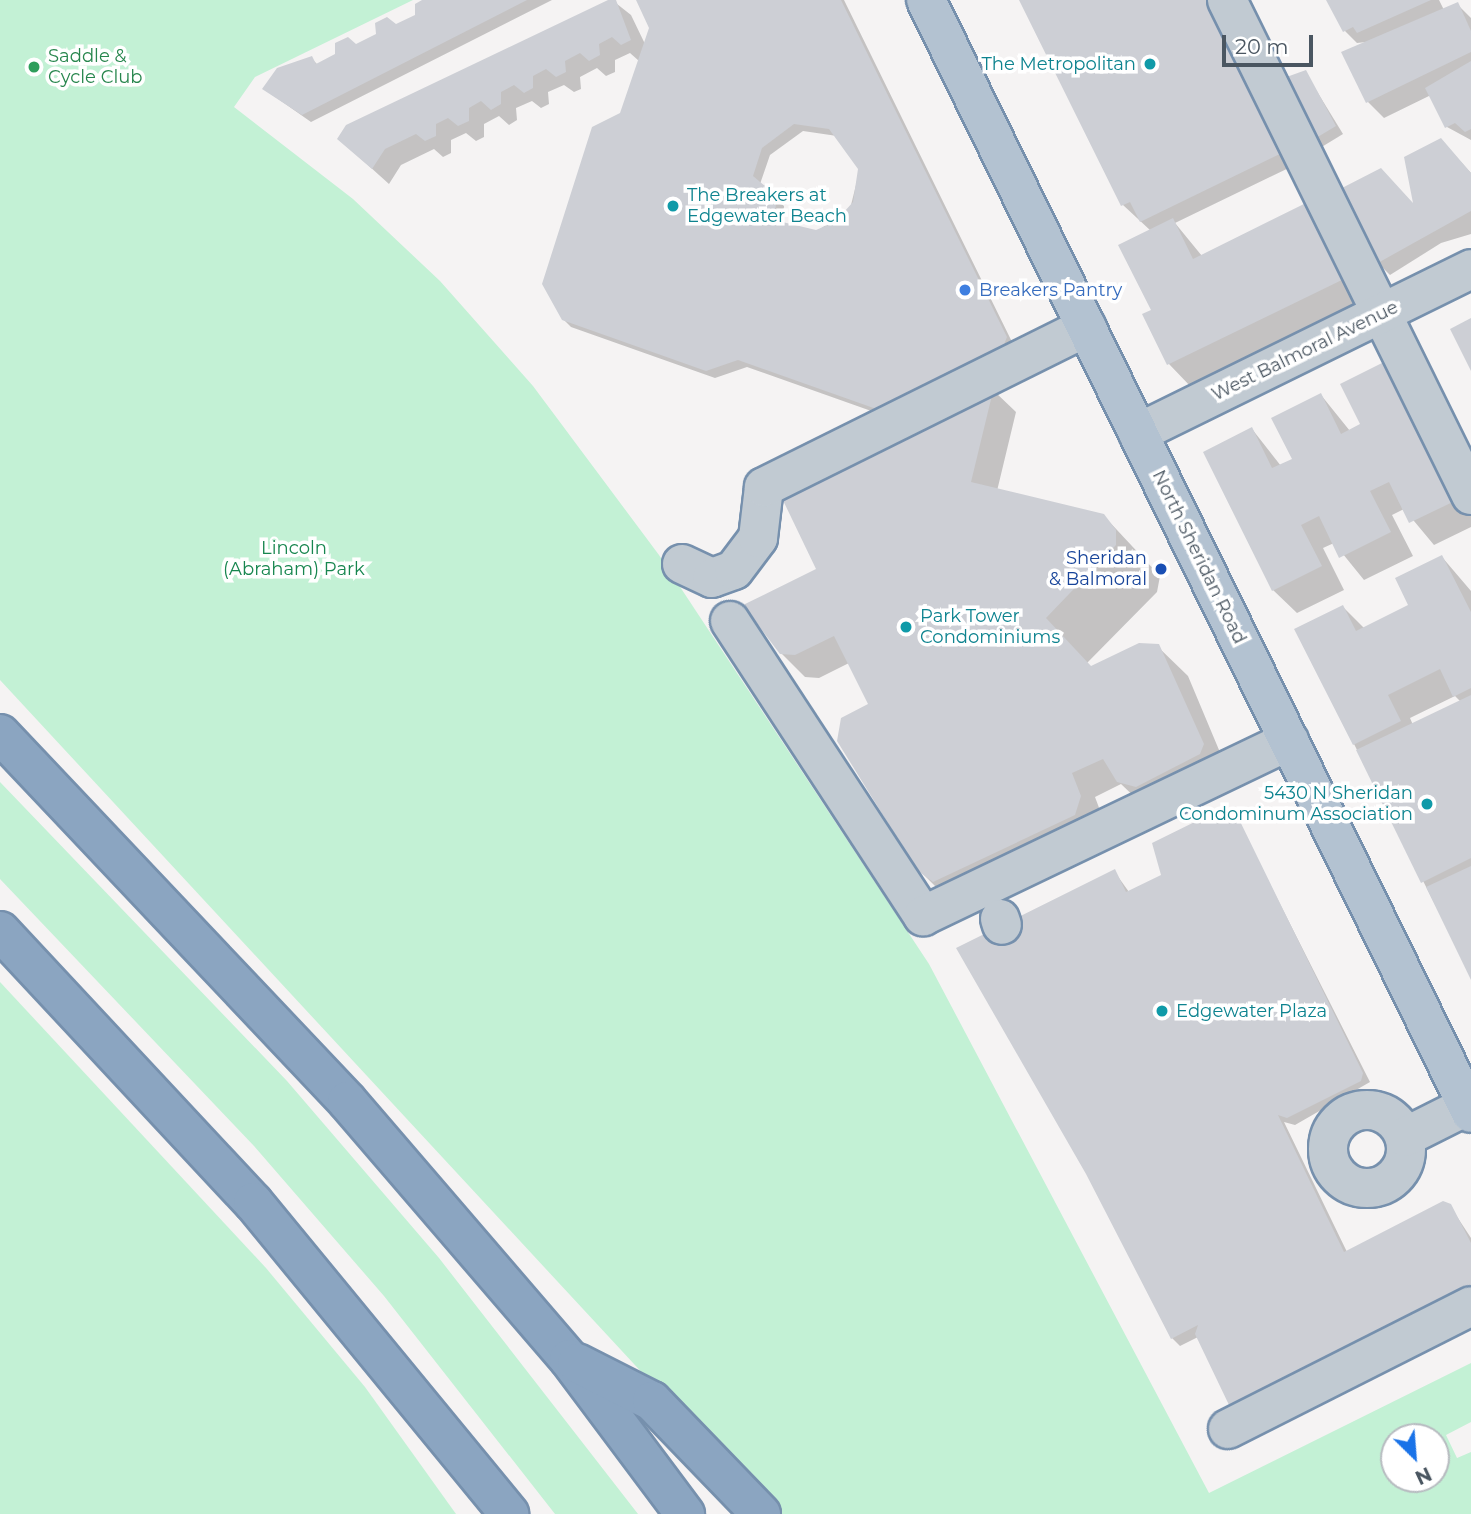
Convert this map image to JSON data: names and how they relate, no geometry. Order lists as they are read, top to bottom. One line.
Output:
{"streets":{"main road":["North Sheridan Road"],"street":["West Balmoral Avenue"]},"crossings":[["West Balmoral Avenue","North Sheridan Road"]],"parks":["Lincoln (Abraham) Park"],"places":["The Metropolitan","Saddle & Cycle Club","The Breakers at Edgewater Beach","Breakers Pantry","Sheridan & Balmoral","Park Tower Condominiums","5430 N Sheridan Condominum Association","Edgewater Plaza"],"scale_bar":"20 m","north":"bottom right"}
